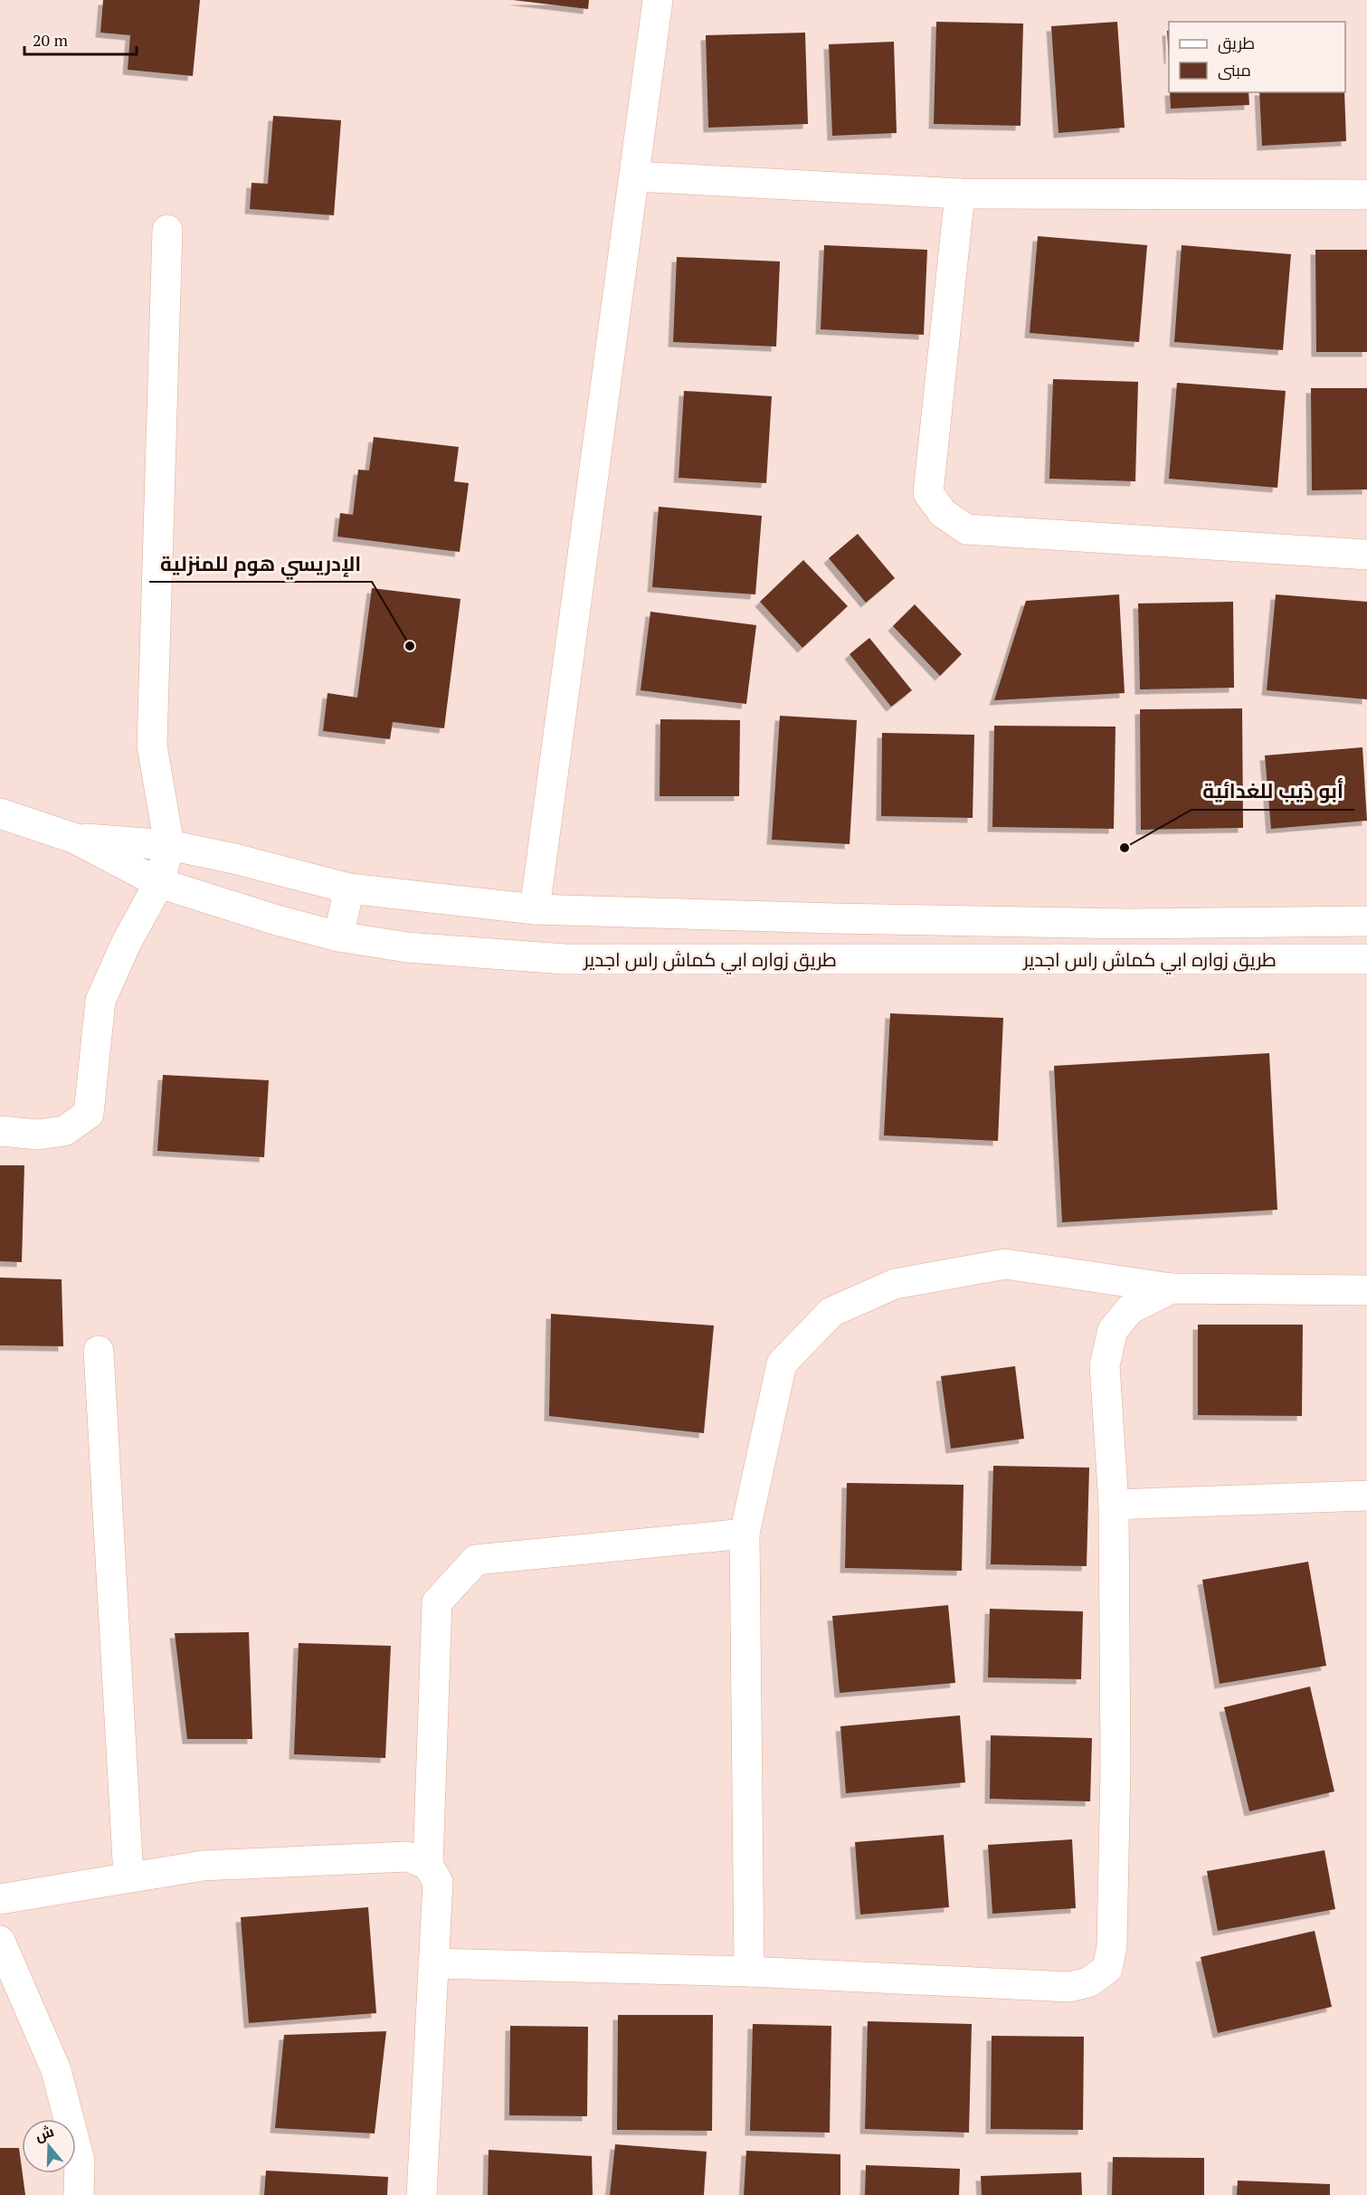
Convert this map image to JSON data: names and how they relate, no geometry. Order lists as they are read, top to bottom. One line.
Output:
{"streets":{"street":["طريق زواره ابي كماش راس اجدير"]},"places":["الإدريسي هوم للمنزلية","أبو ذيب للغدائية"],"legend":["طريق","مبنى"],"scale_bar":"20 m","north":"top"}
